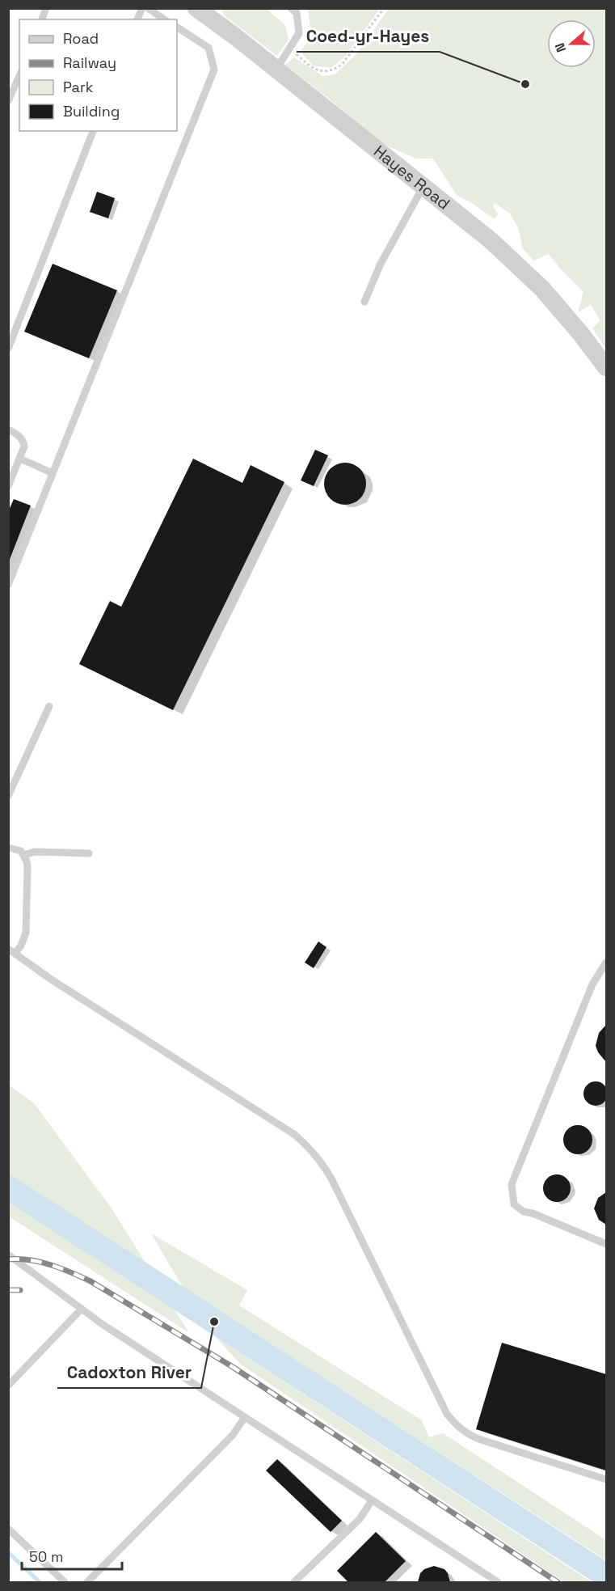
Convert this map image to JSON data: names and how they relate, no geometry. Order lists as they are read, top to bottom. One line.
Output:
{"streets":{"street":["Hayes Road"]},"places":["Coed-yr-Hayes","Cadoxton River"],"legend":["Road","Railway","Park","Building"],"scale_bar":"50 m","north":"left"}
